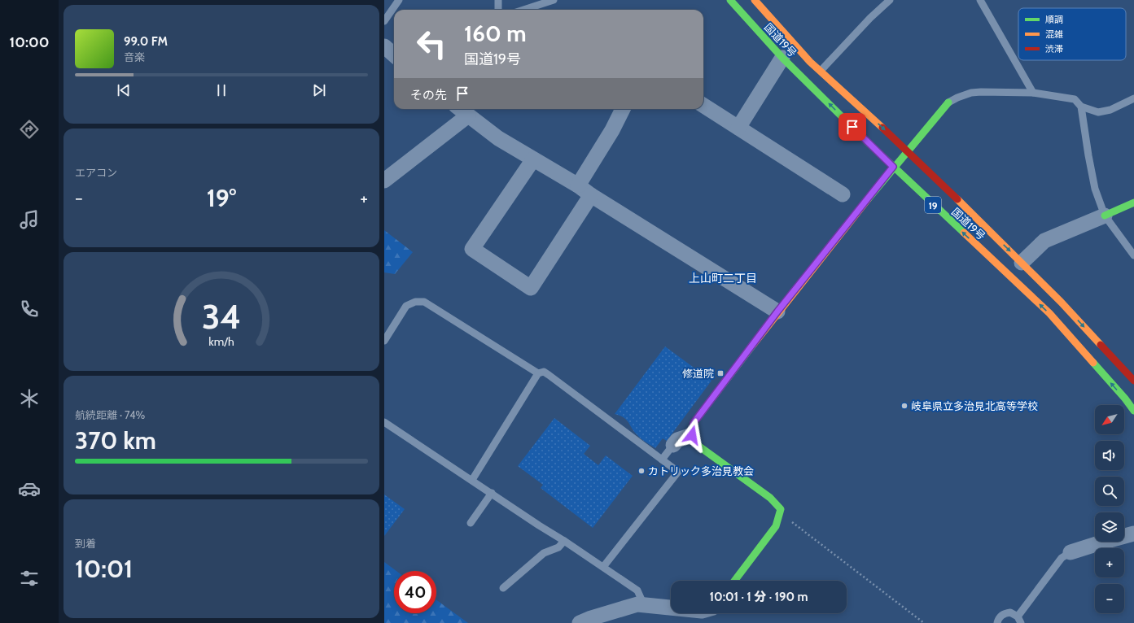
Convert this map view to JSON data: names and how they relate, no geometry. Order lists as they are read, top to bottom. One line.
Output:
{"streets":{"main road":["国道19号","19"]},"districts":["上山町二丁目"],"places":{"transit":["修道院"],"other":["岐阜県立多治見北高等学校","カトリック多治見教会"]},"legend":["順調","混雑","渋滞"],"north":"bottom left","page":{"tabs":"10:00","turn":["160 m","国道19号"],"song":["99.0 FM","音楽"],"then":"その先","tile":["エアコン",["航続距離 · 74%","370 km"],["到着","10:01"]],"heat":["−","19°","+"],"map_buttons":["+","−"],"limit":"40","trip":"10:01 · 1 分 · 190 m","gauge":["34","km/h"]}}
